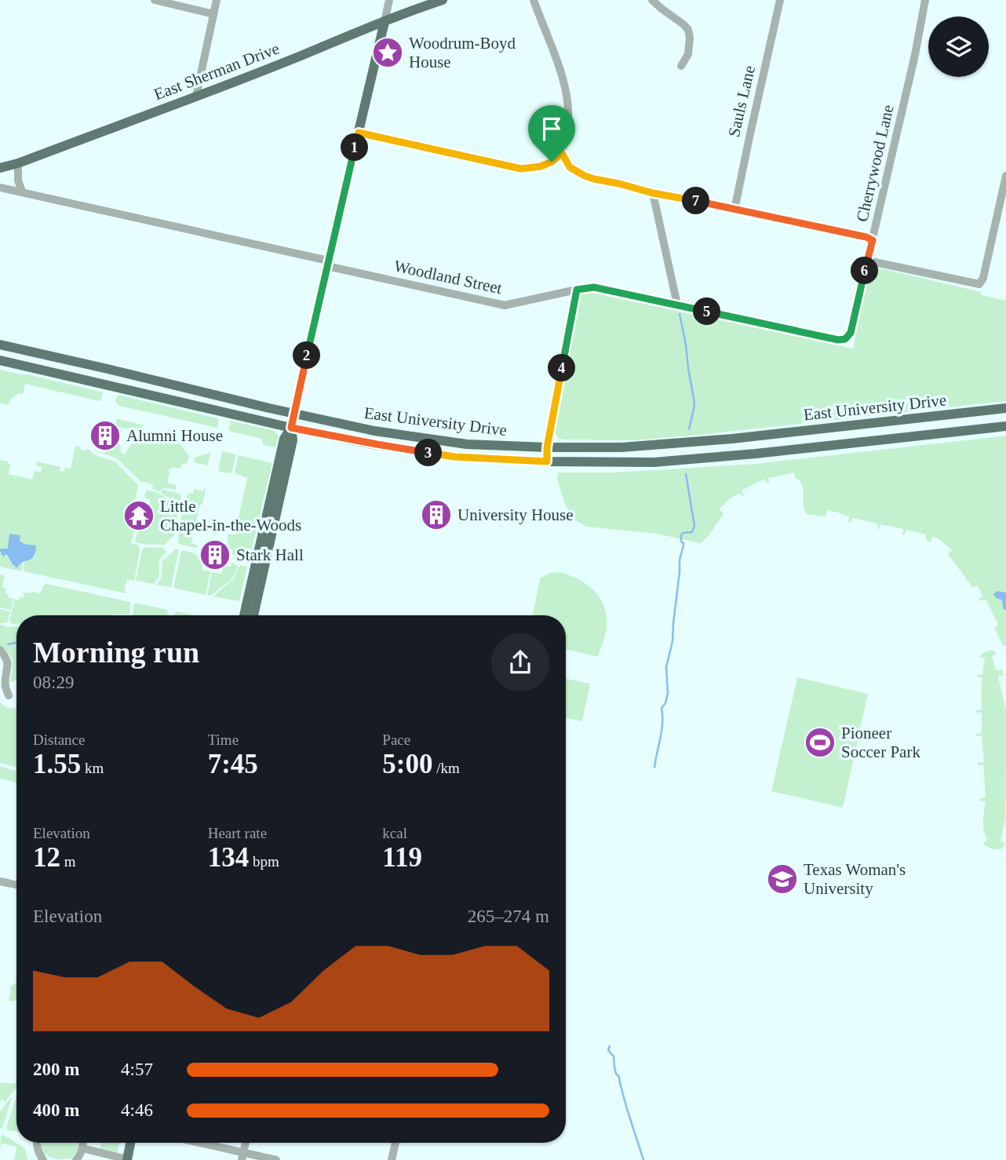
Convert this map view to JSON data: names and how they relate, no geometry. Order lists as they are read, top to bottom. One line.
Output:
{"streets":{"main road":["East Sherman Drive","East University Drive"],"street":["Sauls Lane","Cherrywood Lane","Woodland Street"]},"crossings":[["Cherrywood Lane","Woodland Street"]],"places":{"place":["Woodrum-Boyd House"],"building":["Alumni House","University House","Stark Hall"],"temple":["Little Chapel-in-the-Woods"],"sports":["Pioneer Soccer Park"],"school or university":["Texas Woman's University"]},"page":{"pins":["1","7","6","5","2","4","3"],"heading":["Morning run","08:29"],"stats":[["Distance","1.55 km"],["Time","7:45"],["Pace","5:00 /km"],["Elevation","12 m"],["Heart rate","134 bpm"],["kcal","119"]],"chart":["Elevation","265–274 m"],"list":[{"name":"200 m","note":"4:57"},{"name":"400 m","note":"4:46"}]}}
